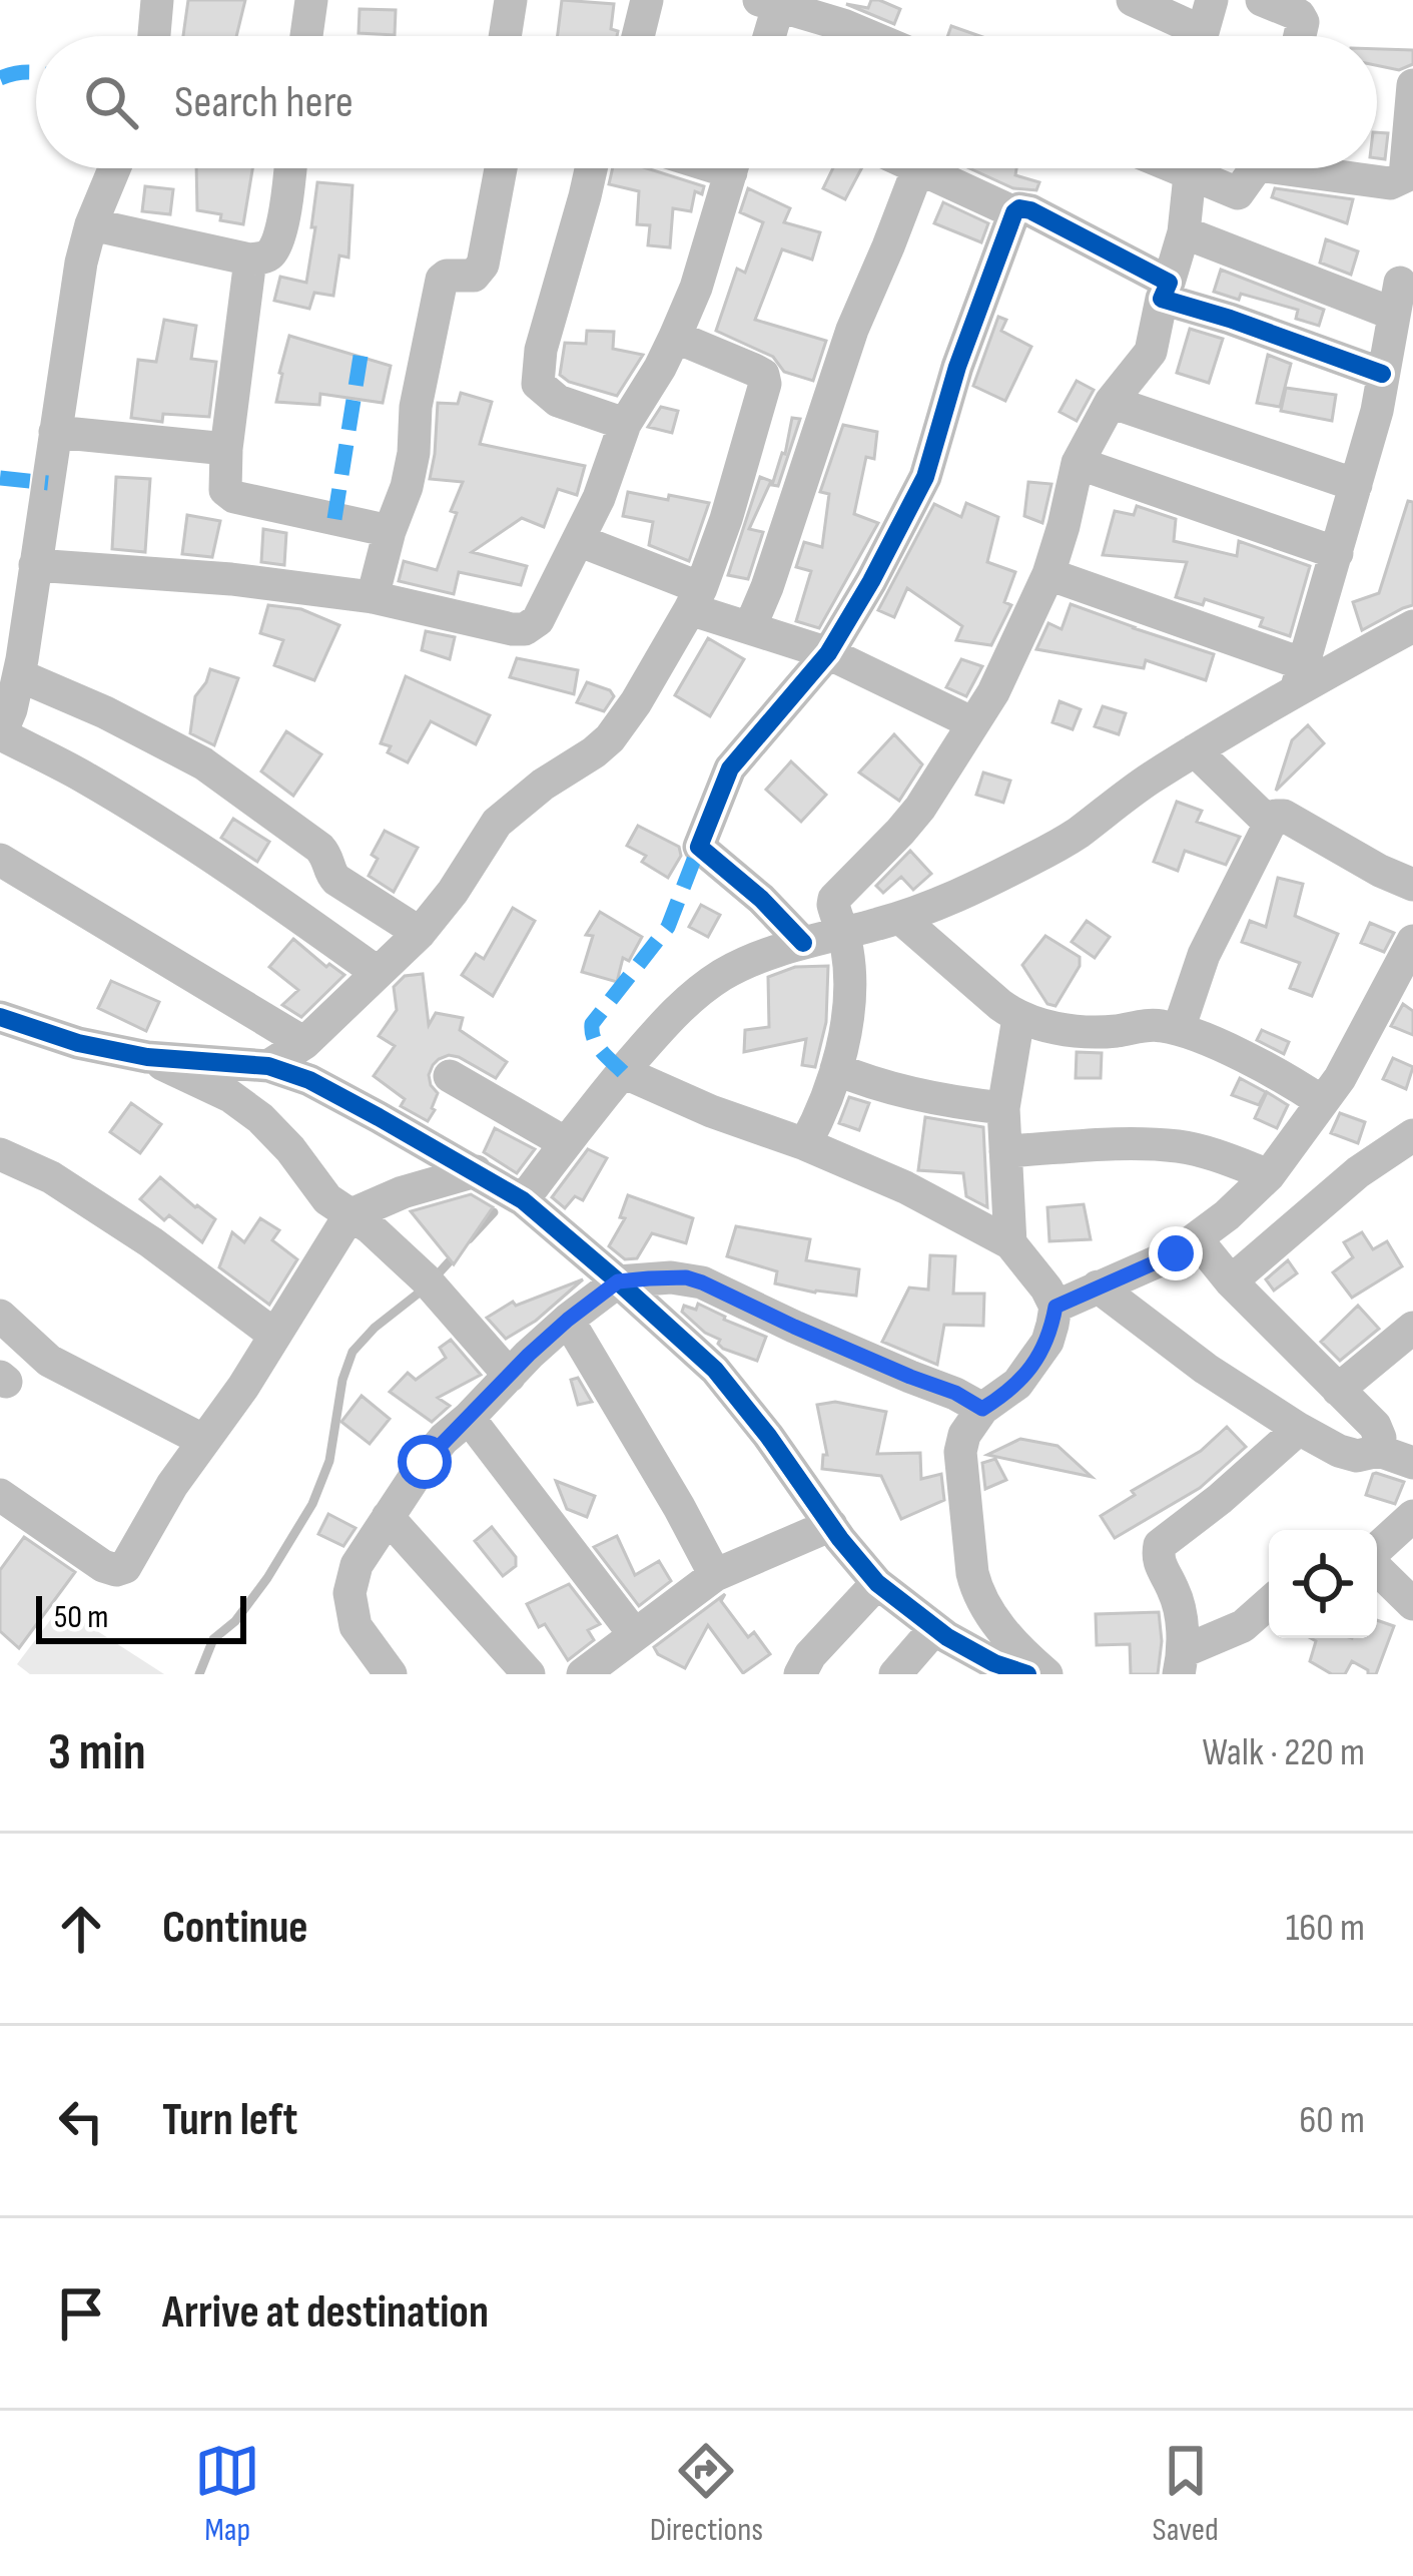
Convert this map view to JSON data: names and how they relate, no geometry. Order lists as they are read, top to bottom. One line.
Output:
{"scale_bar":"50 m","page":{"search":"Search here","scale":"50 m","heading":["3 min","Walk · 220 m"],"list":[["Continue","160 m"],["Turn left","60 m"],"Arrive at destination"],"nav":["Map","Directions","Saved"]}}
